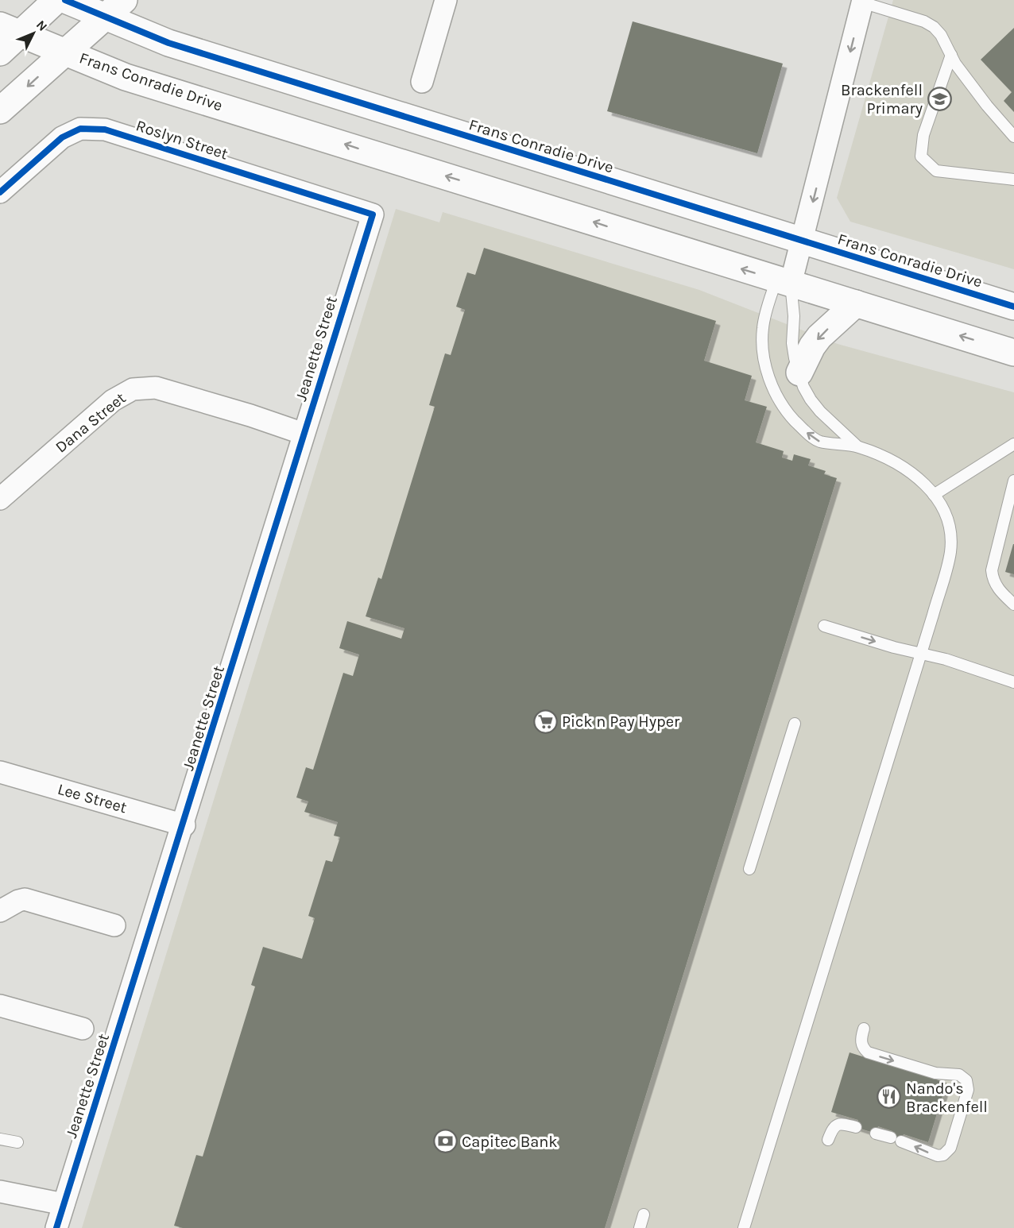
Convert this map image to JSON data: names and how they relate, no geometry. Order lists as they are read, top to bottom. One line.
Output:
{"streets":{"street":["Frans Conradie Drive","Roslyn Street","Jeanette Street","Dana Street","Lee Street"]},"crossings":[["Roslyn Street","Jeanette Street"],["Jeanette Street","Dana Street"],["Jeanette Street","Lee Street"]],"places":{"school or university":["Brackenfell Primary"],"supermarket":["Pick n Pay Hyper"],"restaurant":["Nando's Brackenfell"],"bank":["Capitec Bank"]},"north":"top right"}
